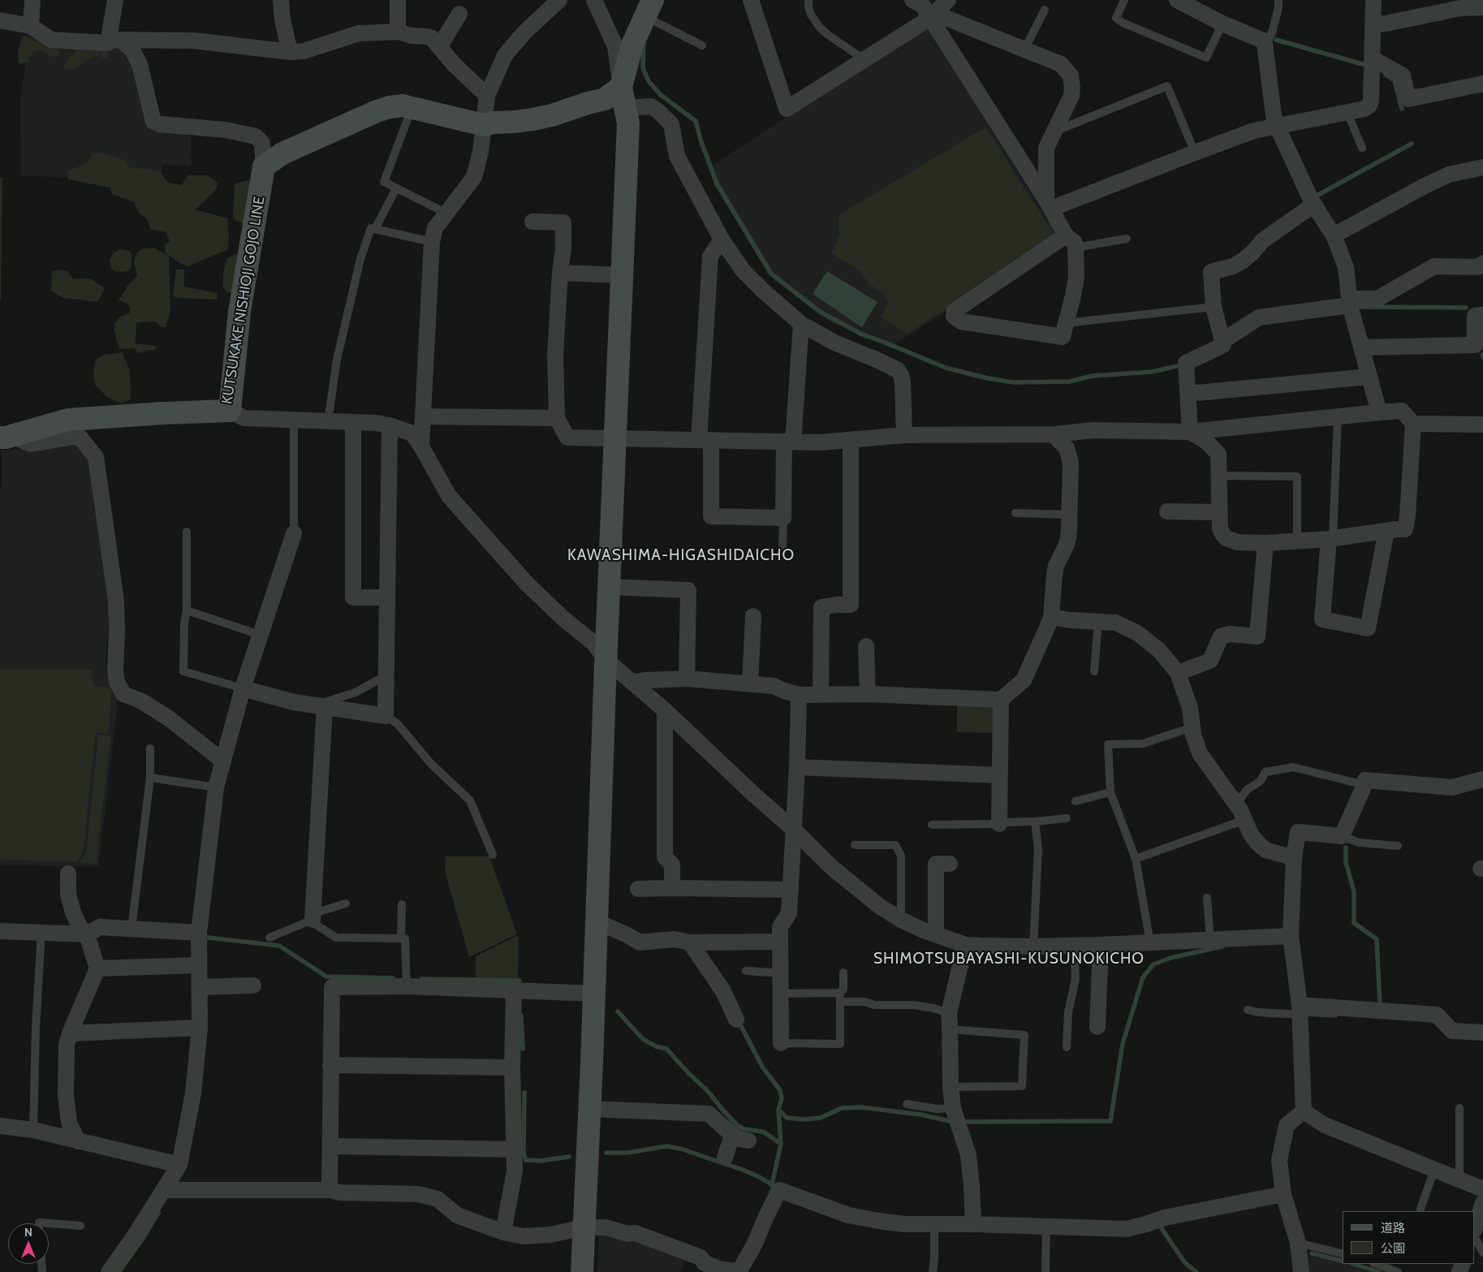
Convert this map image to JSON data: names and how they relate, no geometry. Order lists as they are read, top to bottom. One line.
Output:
{"streets":{"street":["KUTSUKAKE NISHIOJI GOJO LINE"]},"districts":["KAWASHIMA-HIGASHIDAICHO","SHIMOTSUBAYASHI-KUSUNOKICHO"],"legend":["道路","公園"],"north":"top"}
